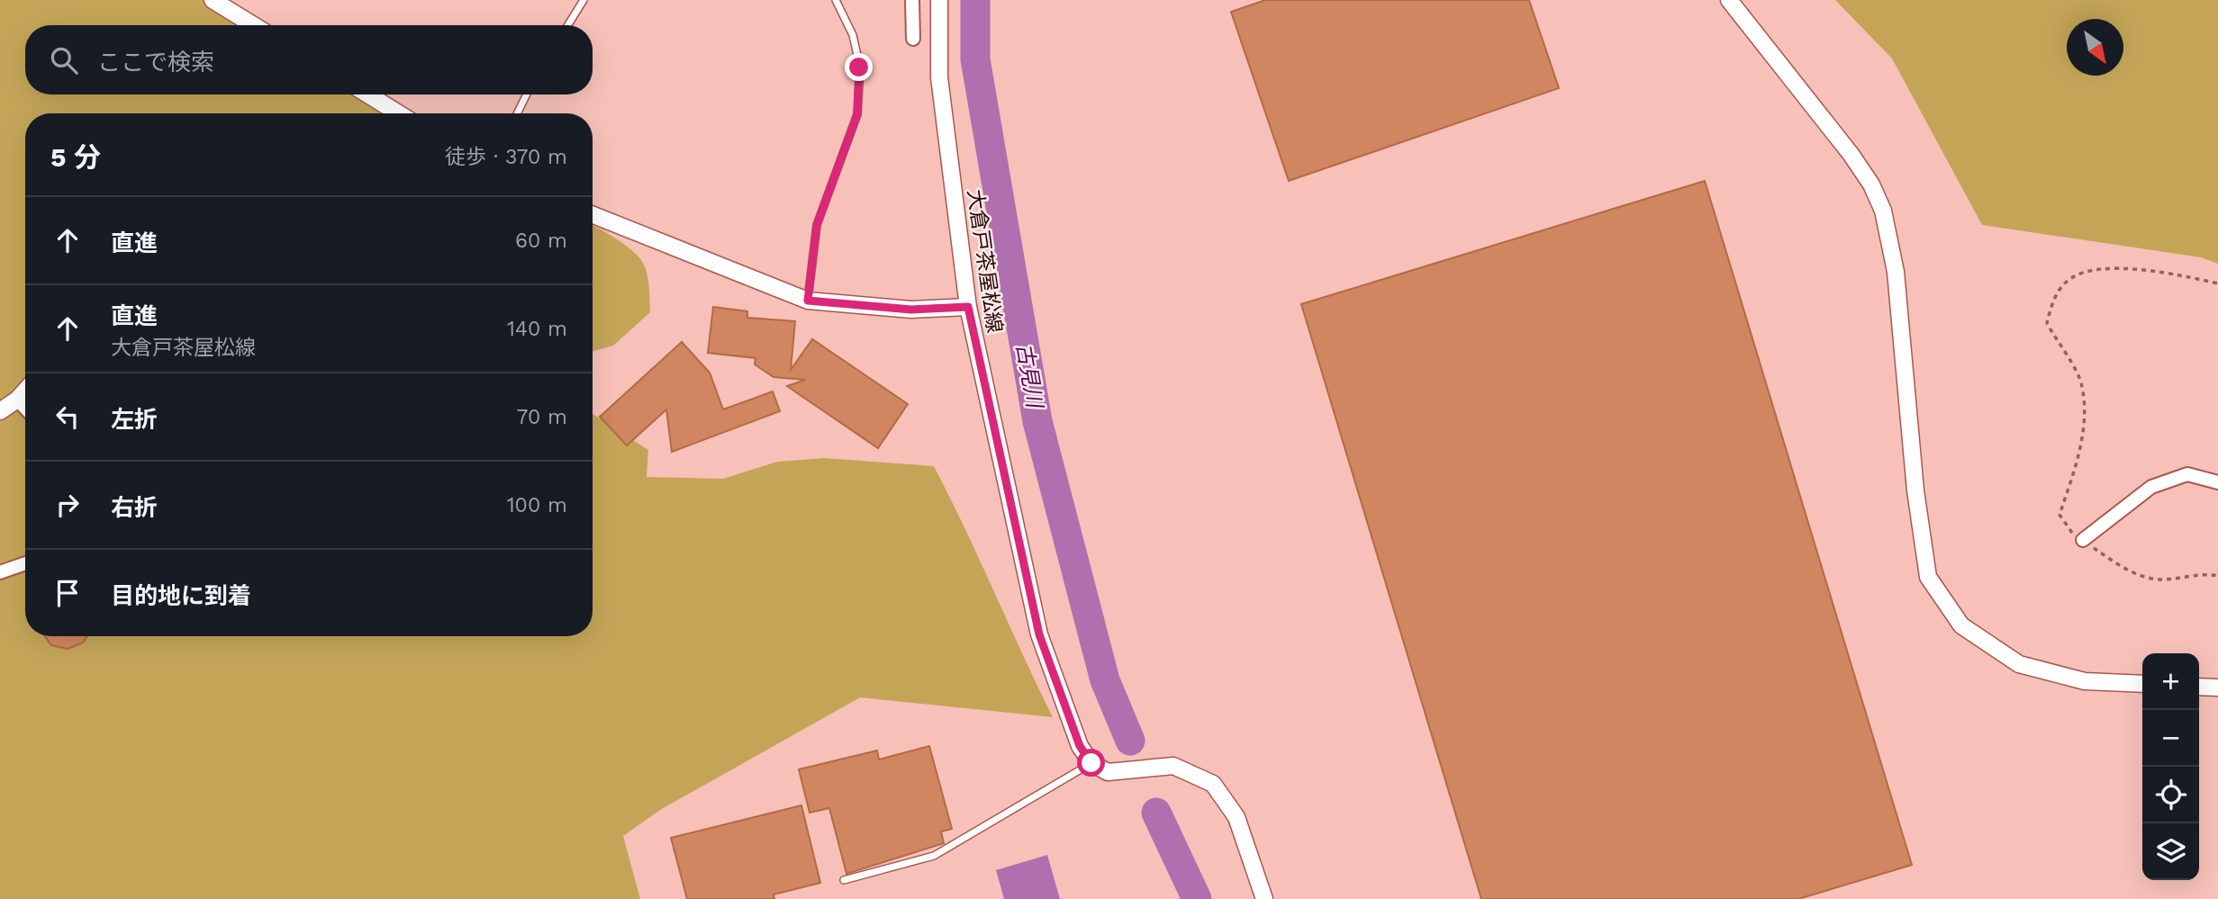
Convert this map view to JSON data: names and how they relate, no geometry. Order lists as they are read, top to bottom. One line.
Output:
{"streets":{"street":["大倉戸茶屋松線"]},"water":["古見川"],"north":"bottom right","page":{"search":"ここで検索","heading":["5 分","徒歩 · 370 m"],"list":[["直進","60 m"],["直進","大倉戸茶屋松線","140 m"],["左折","70 m"],["右折","100 m"],"目的地に到着"],"map_buttons":["+","−"]}}
